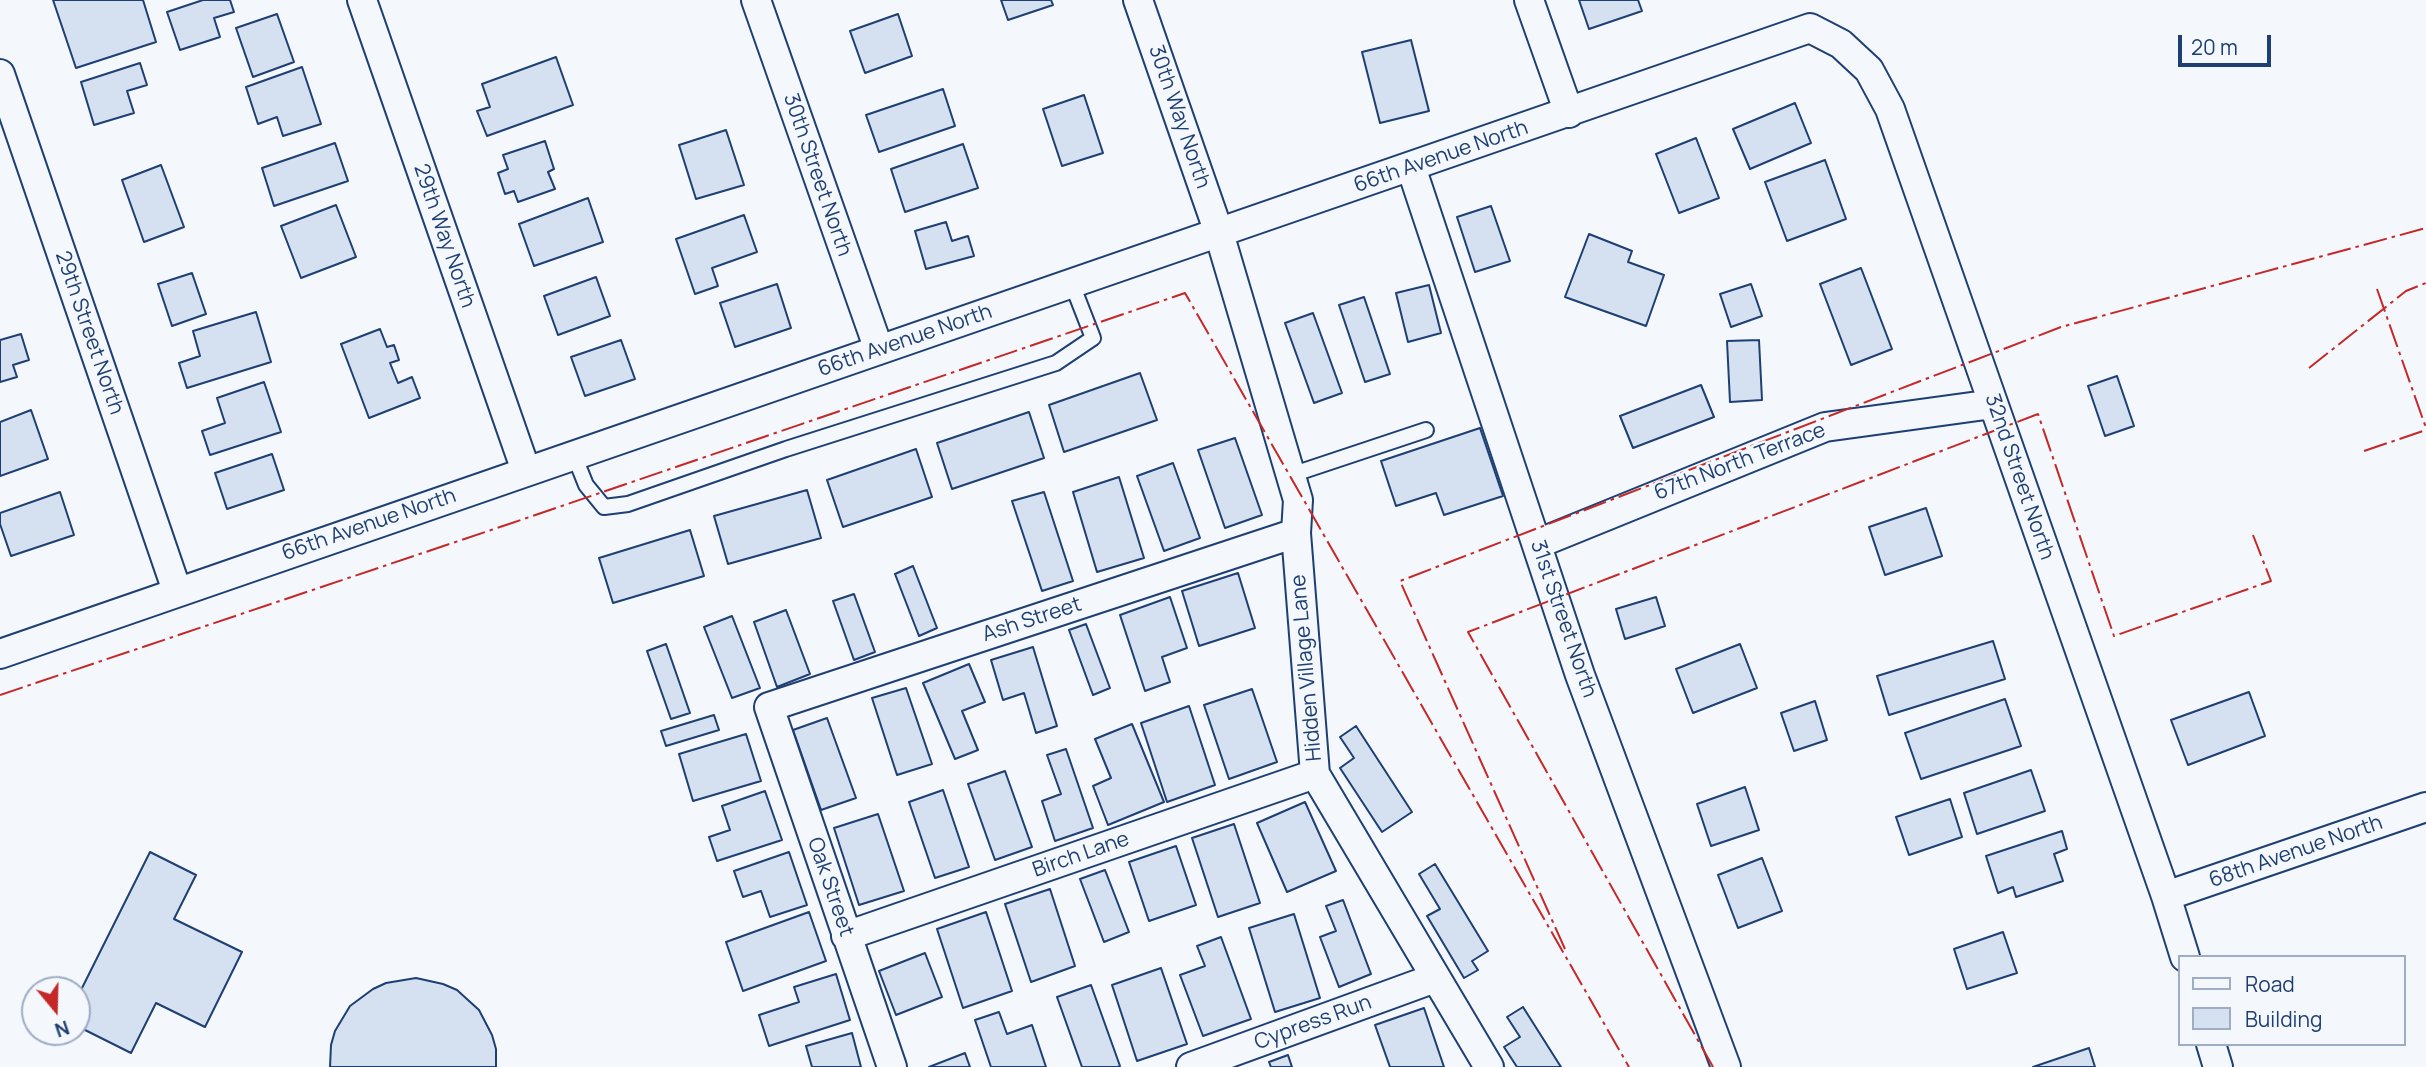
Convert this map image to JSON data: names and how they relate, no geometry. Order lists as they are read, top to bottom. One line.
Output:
{"streets":{"street":["30th Way North","66th Avenue North","30th Street North","29th Way North","29th Street North","67th North Terrace","32nd Street North","31st Street North","Ash Street","Hidden Village Lane","68th Avenue North","Birch Lane","Oak Street","Cypress Run"]},"crossings":[["30th Way North","66th Avenue North"],["30th Way North","Hidden Village Lane"],["66th Avenue North","30th Street North"],["66th Avenue North","29th Way North"],["66th Avenue North","29th Street North"],["66th Avenue North","32nd Street North"],["66th Avenue North","31st Street North"],["66th Avenue North","Hidden Village Lane"],["67th North Terrace","32nd Street North"],["67th North Terrace","31st Street North"],["32nd Street North","68th Avenue North"],["Ash Street","Hidden Village Lane"],["Ash Street","Oak Street"],["Hidden Village Lane","Birch Lane"],["Hidden Village Lane","Cypress Run"],["Birch Lane","Oak Street"]],"legend":["Road","Building"],"scale_bar":"20 m","north":"bottom"}
